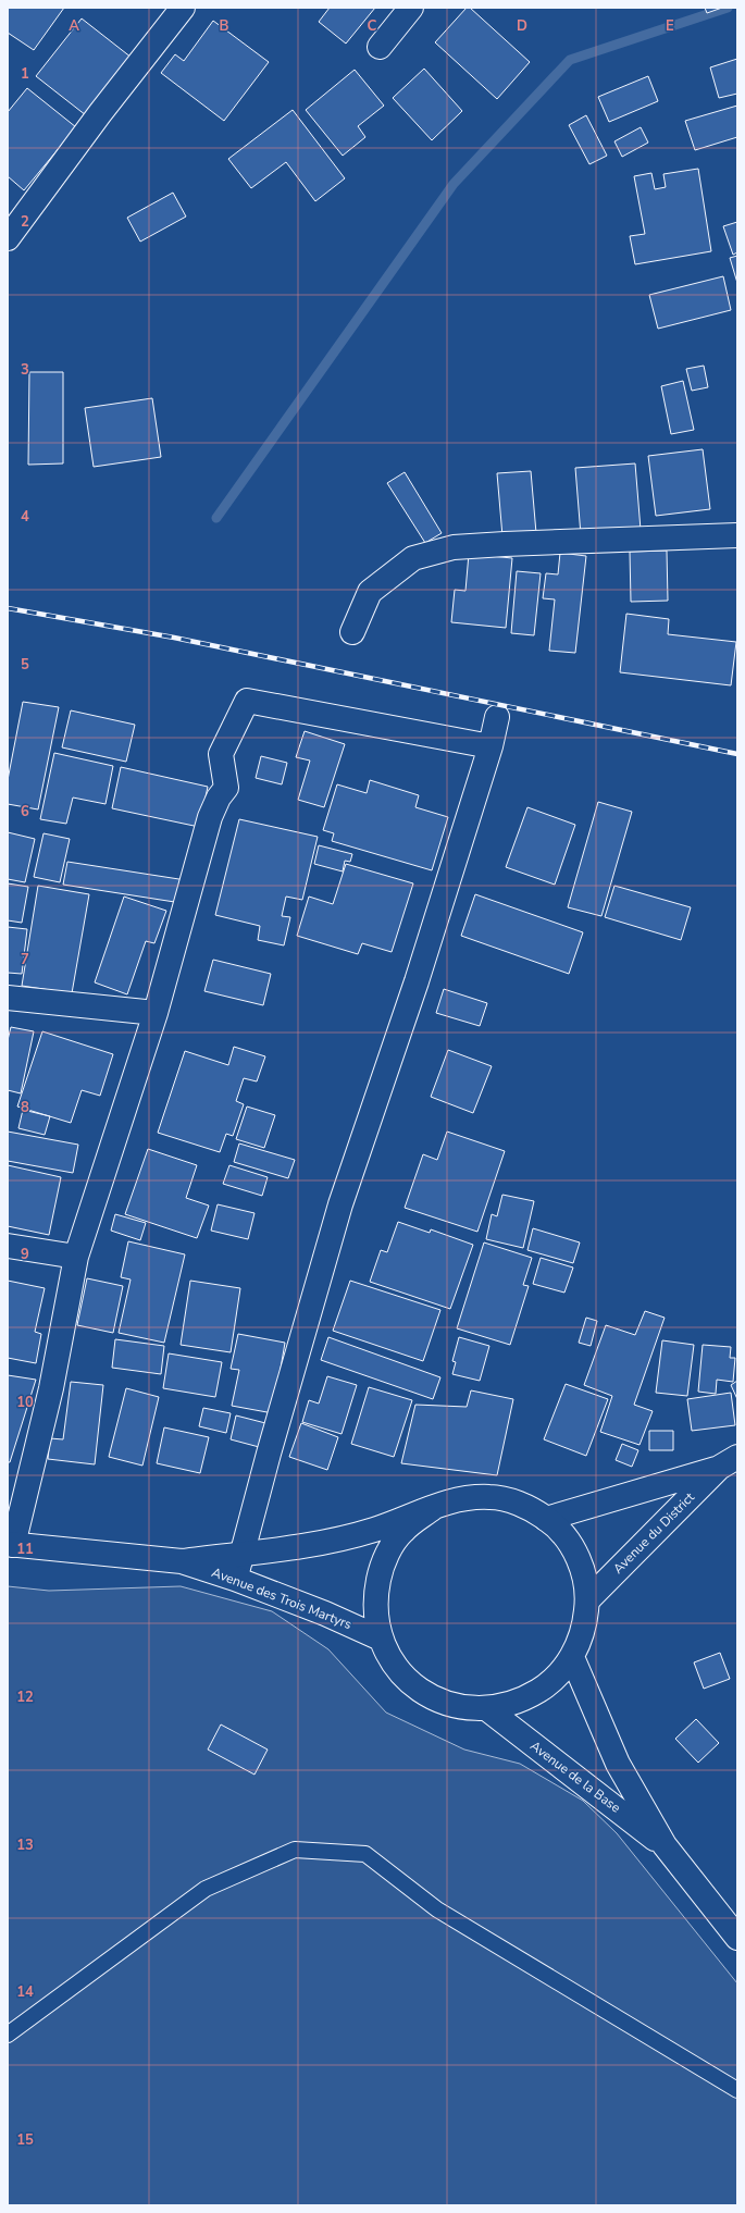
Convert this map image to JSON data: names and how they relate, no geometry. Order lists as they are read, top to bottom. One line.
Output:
{"streets":{"street":["Avenue du District","Avenue des Trois Martyrs","Avenue de la Base"]},"grid":{"columns":["A","B","C","D","E"],"rows":["1","2","3","4","5","6","7","8","9","10","11","12","13","14","15"]}}
